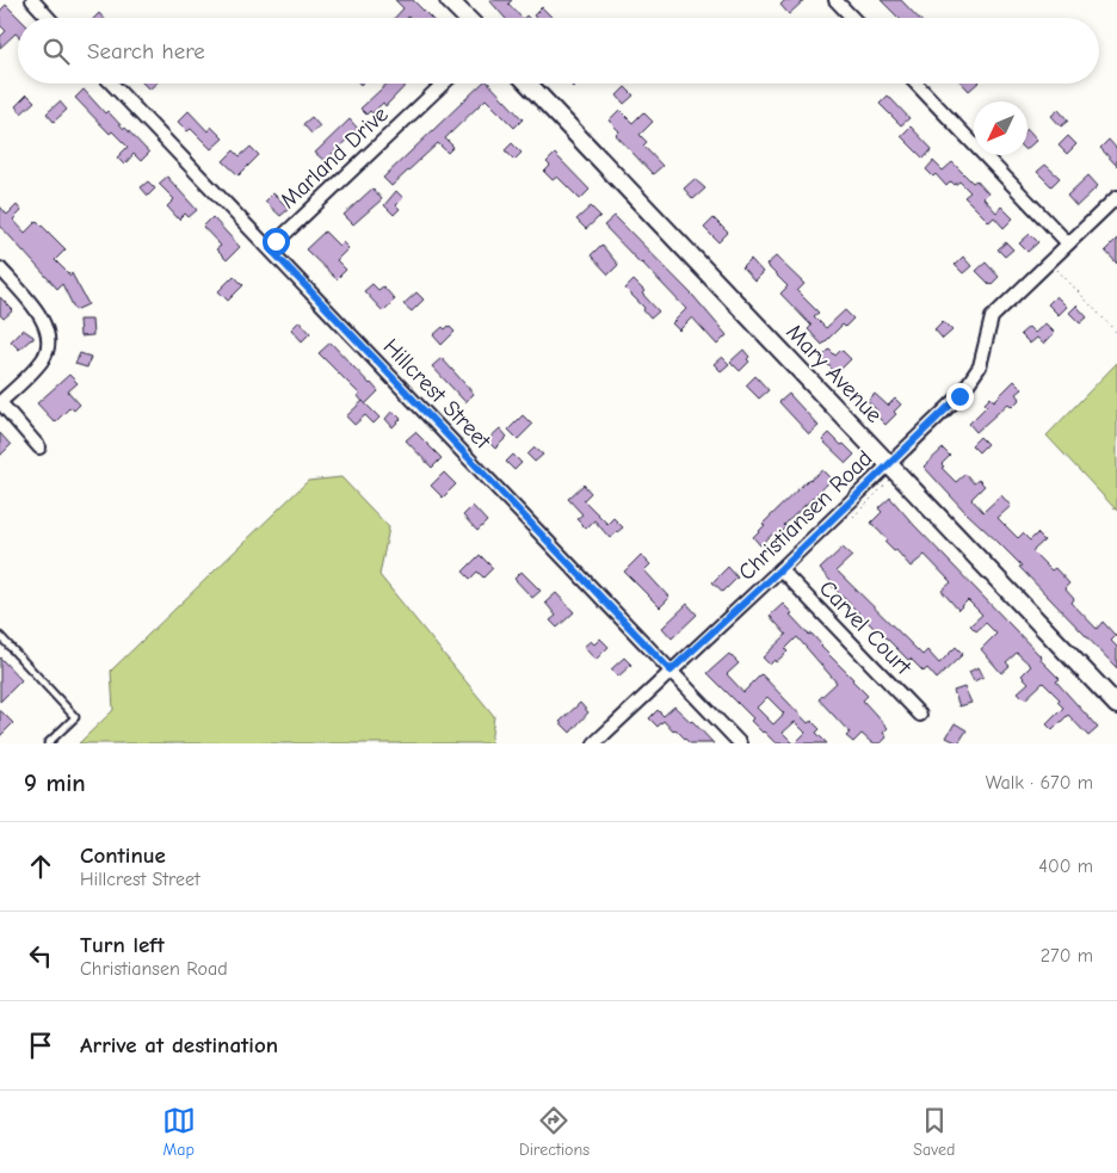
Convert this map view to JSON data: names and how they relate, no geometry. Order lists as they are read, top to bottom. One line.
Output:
{"streets":{"street":["Marland Drive","Mary Avenue","Hillcrest Street","Christiansen Road","Carvel Court"]},"crossings":[["Marland Drive","Hillcrest Street"],["Mary Avenue","Christiansen Road"],["Hillcrest Street","Christiansen Road"],["Christiansen Road","Carvel Court"]],"north":"bottom left","page":{"search":"Search here","heading":["9 min","Walk · 670 m"],"list":[["Continue","Hillcrest Street","400 m"],["Turn left","Christiansen Road","270 m"],"Arrive at destination"],"nav":["Map","Directions","Saved"]}}
